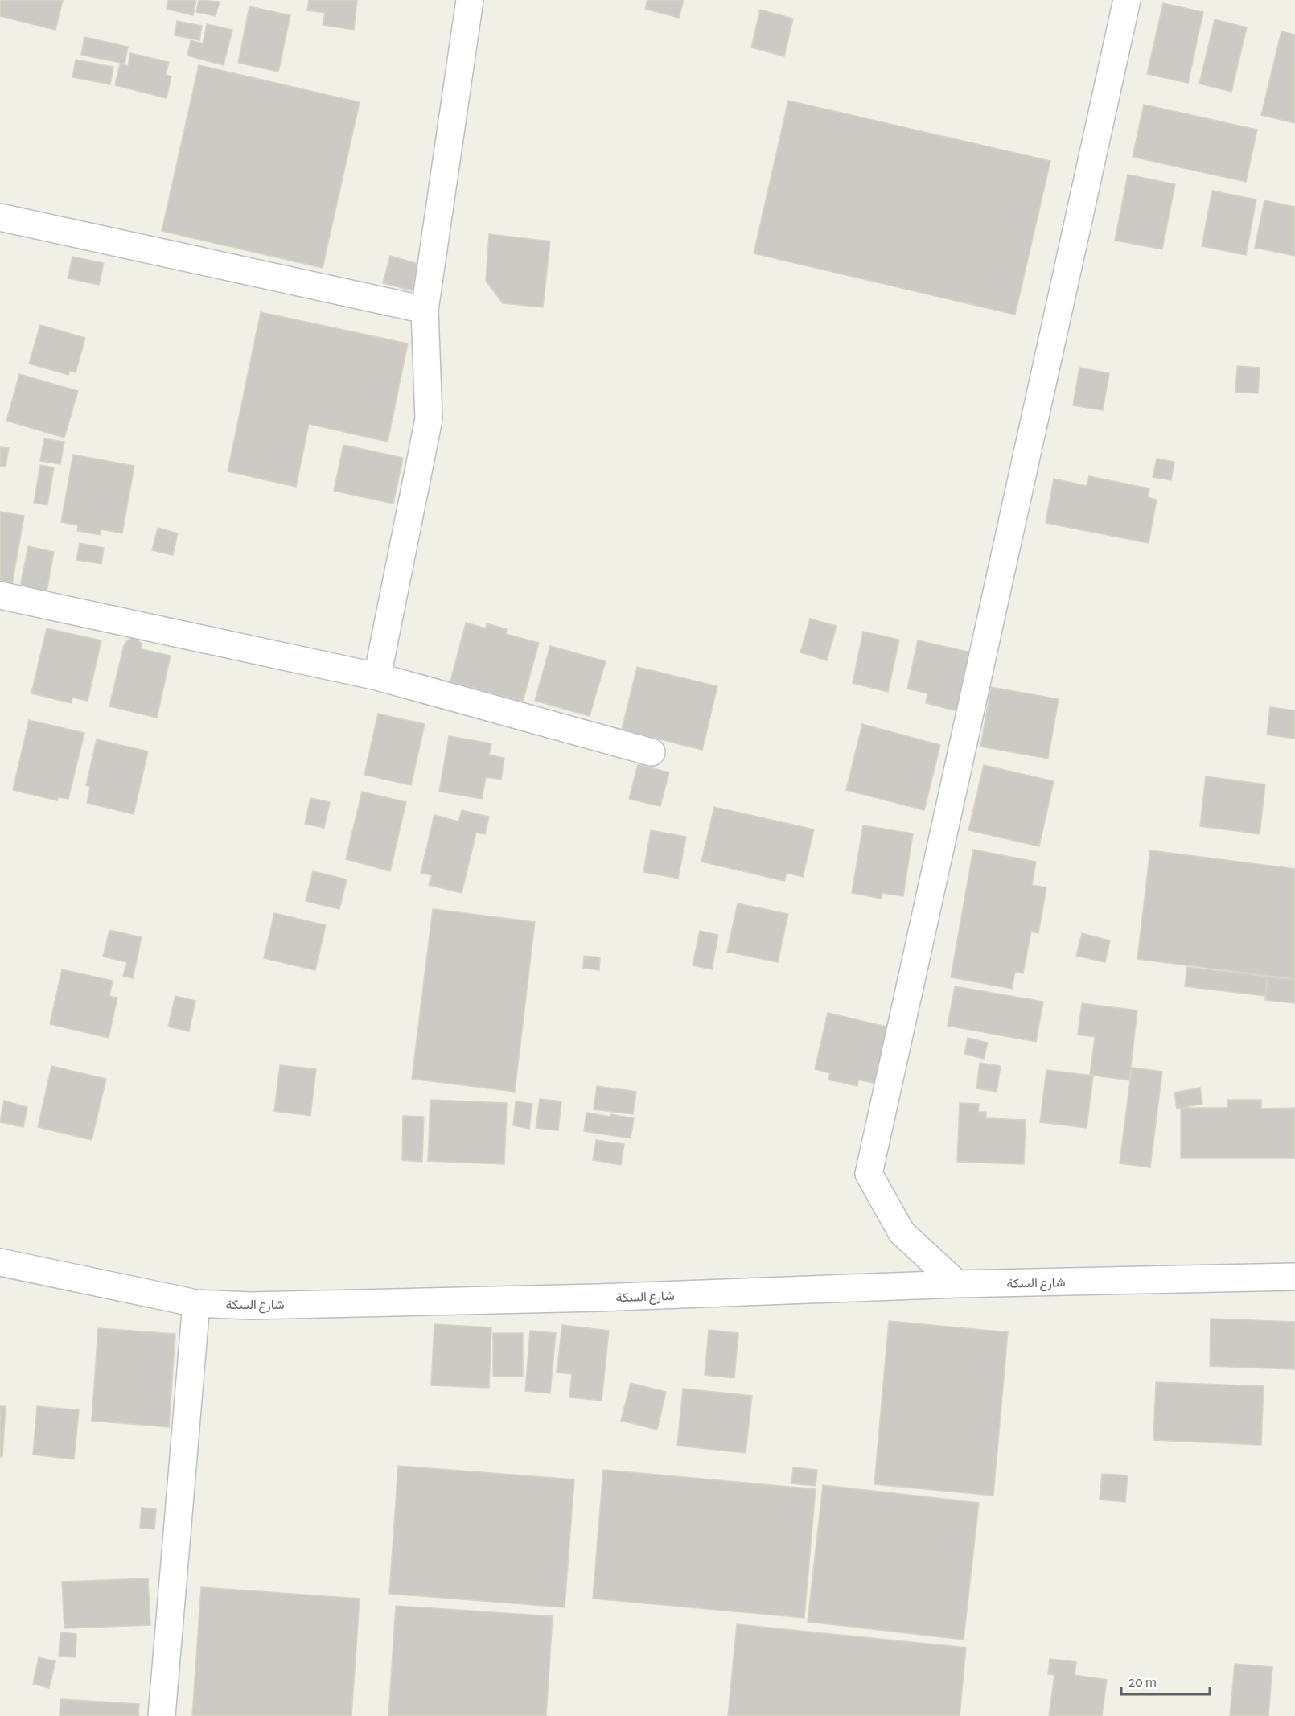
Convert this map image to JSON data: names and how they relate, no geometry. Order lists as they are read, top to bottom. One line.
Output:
{"streets":{"street":["شارع السكة"]},"scale_bar":"20 m"}
